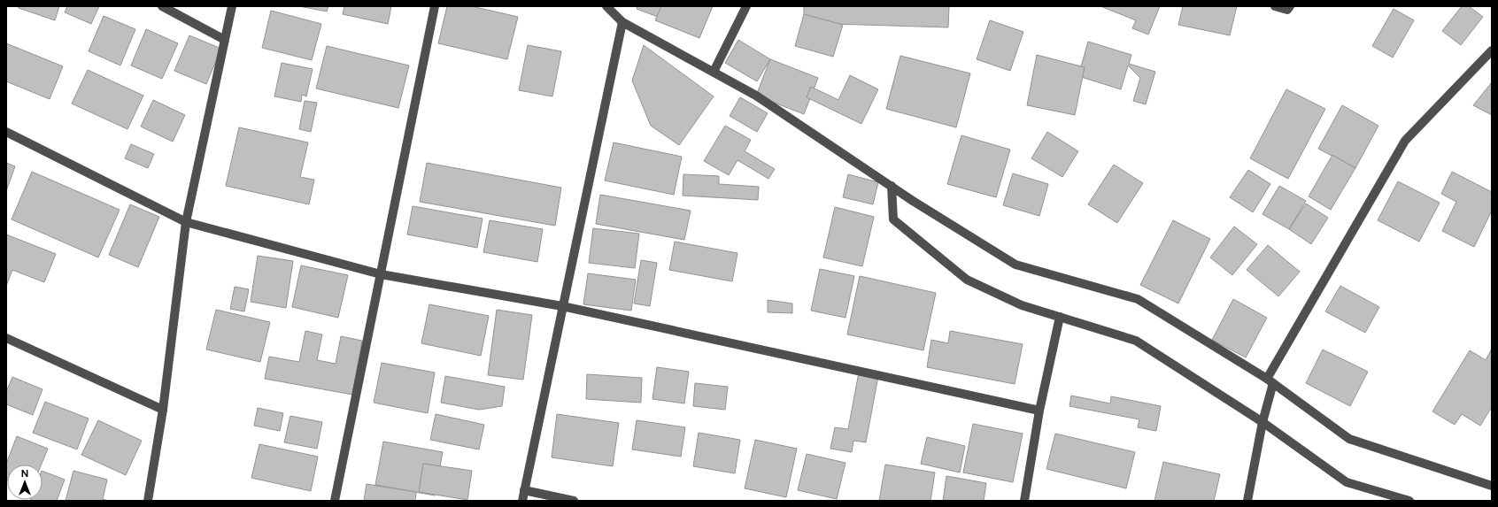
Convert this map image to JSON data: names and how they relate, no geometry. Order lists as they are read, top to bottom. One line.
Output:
{"north":"top"}
